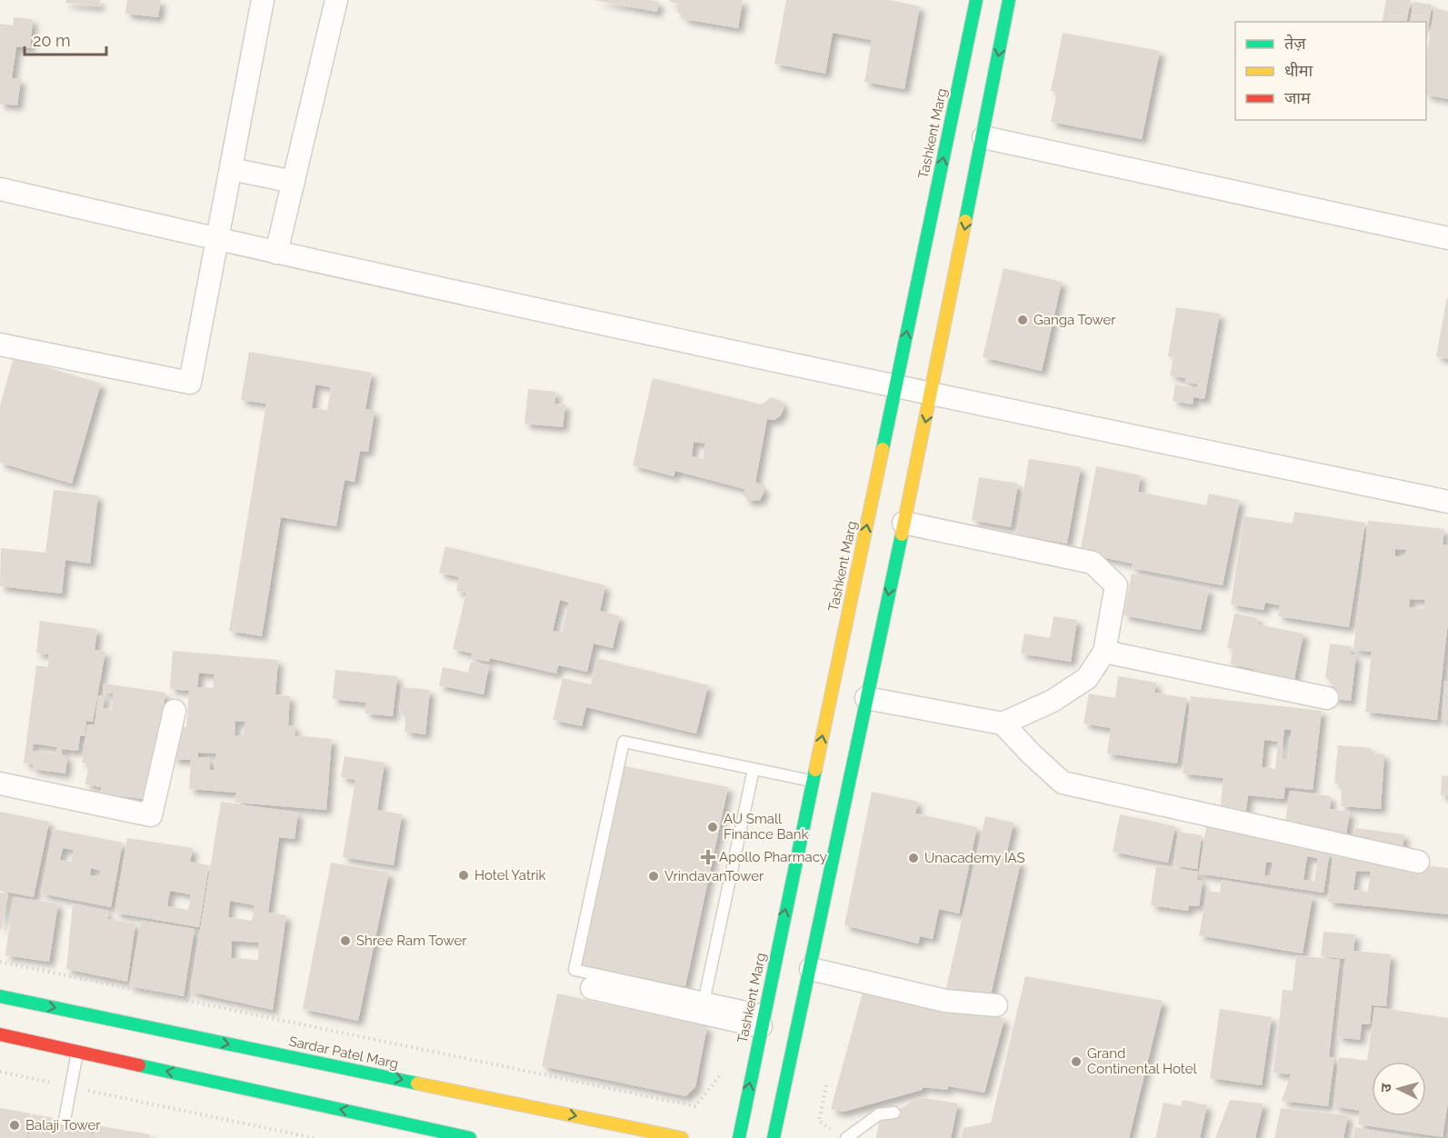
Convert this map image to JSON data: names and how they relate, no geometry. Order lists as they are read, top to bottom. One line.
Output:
{"streets":{"street":["Tashkent Marg","Sardar Patel Marg"]},"places":{"other":["Ganga Tower","AU Small Finance Bank","Unacademy IAS","Hotel Yatrik","VrindavanTower","Shree Ram Tower","Grand Continental Hotel","Balaji Tower"],"health":["Apollo Pharmacy"]},"legend":["तेज़","धीमा","जाम"],"scale_bar":"20 m","north":"left"}
